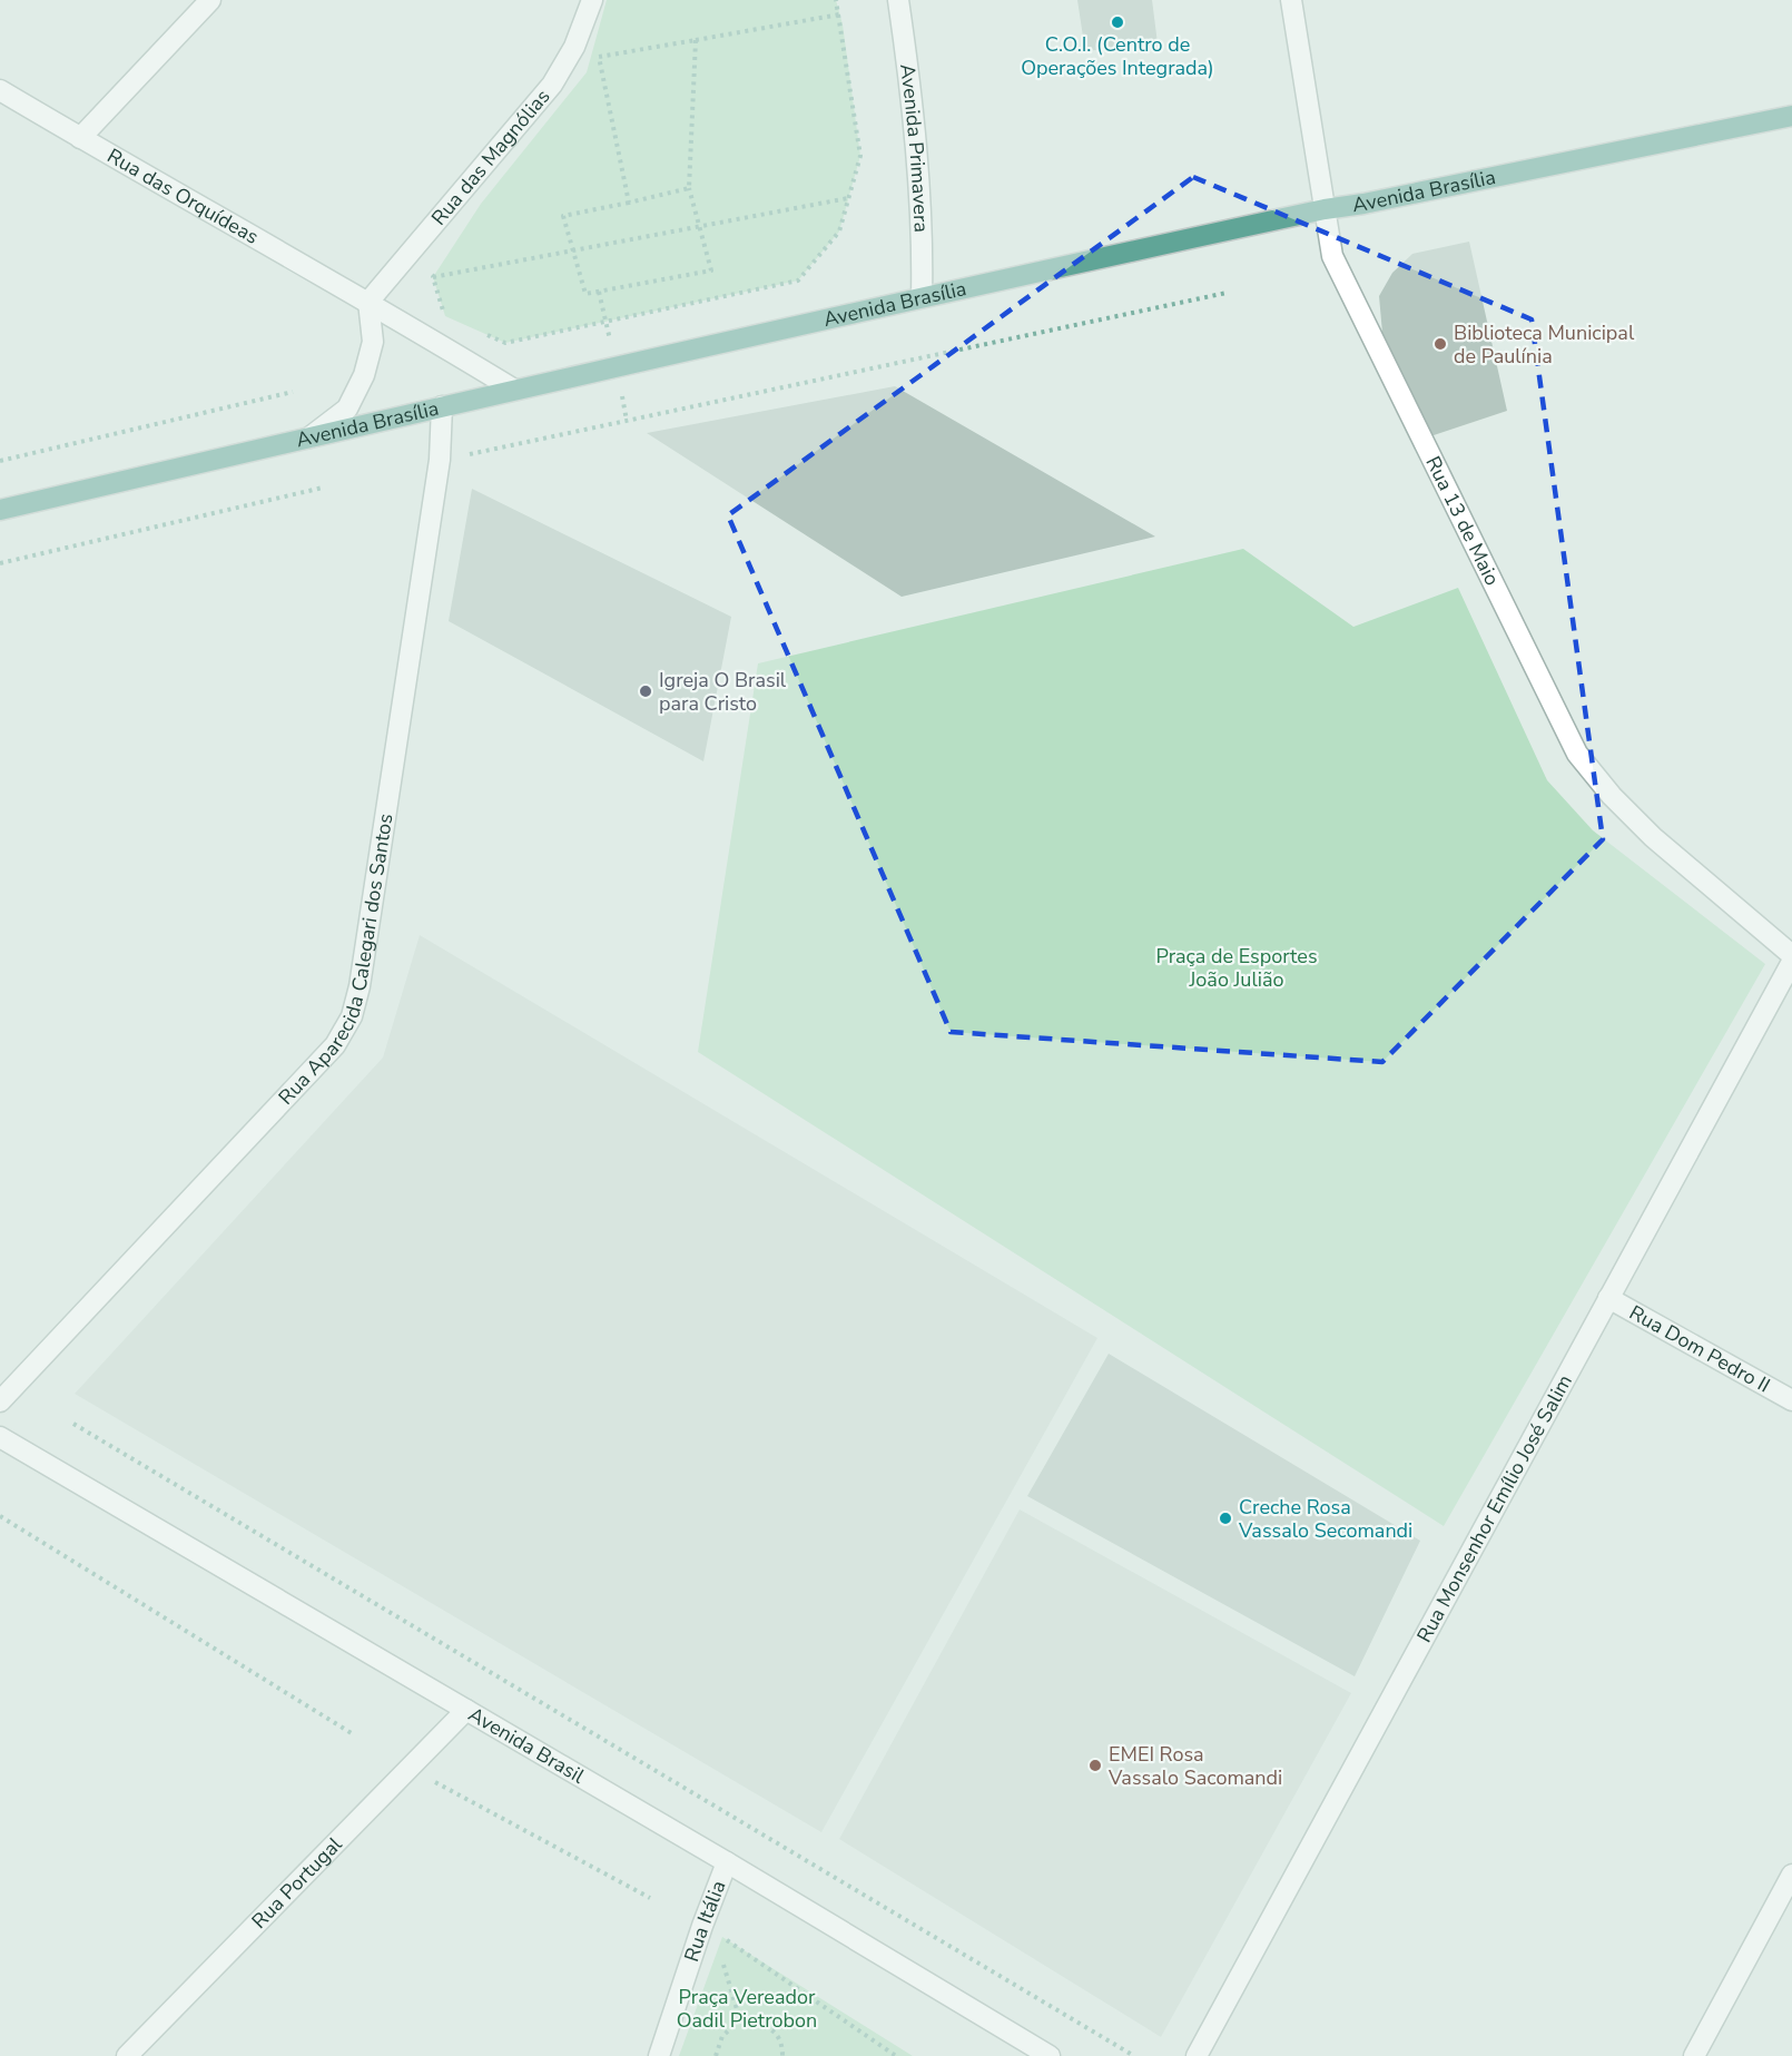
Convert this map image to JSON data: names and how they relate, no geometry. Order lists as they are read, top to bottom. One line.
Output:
{"streets":{"main road":["Avenida Brasília"],"street":["Avenida Primavera","Rua das Magnólias","Rua das Orquídeas","Rua 13 de Maio","Rua Aparecida Calegari dos Santos","Rua Dom Pedro II","Rua Monsenhor Emílio José Salim","Avenida Brasil","Rua Portugal","Rua Itália"]},"crossings":[["Avenida Primavera","Avenida Brasília"],["Rua das Magnólias","Rua das Orquídeas"],["Avenida Brasília","Rua das Orquídeas"],["Avenida Brasília","Rua 13 de Maio"],["Avenida Brasília","Rua Aparecida Calegari dos Santos"],["Rua Dom Pedro II","Rua Monsenhor Emílio José Salim"],["Avenida Brasil","Rua Portugal"],["Avenida Brasil","Rua Itália"]],"parks":["Praça de Esportes João Julião","Praça Vereador Oadil Pietrobon"],"places":["C.O.I. (Centro de Operações Integrada)","Biblioteca Municipal de Paulínia","Igreja O Brasil para Cristo","Creche Rosa Vassalo Secomandi","EMEI Rosa Vassalo Sacomandi"]}
